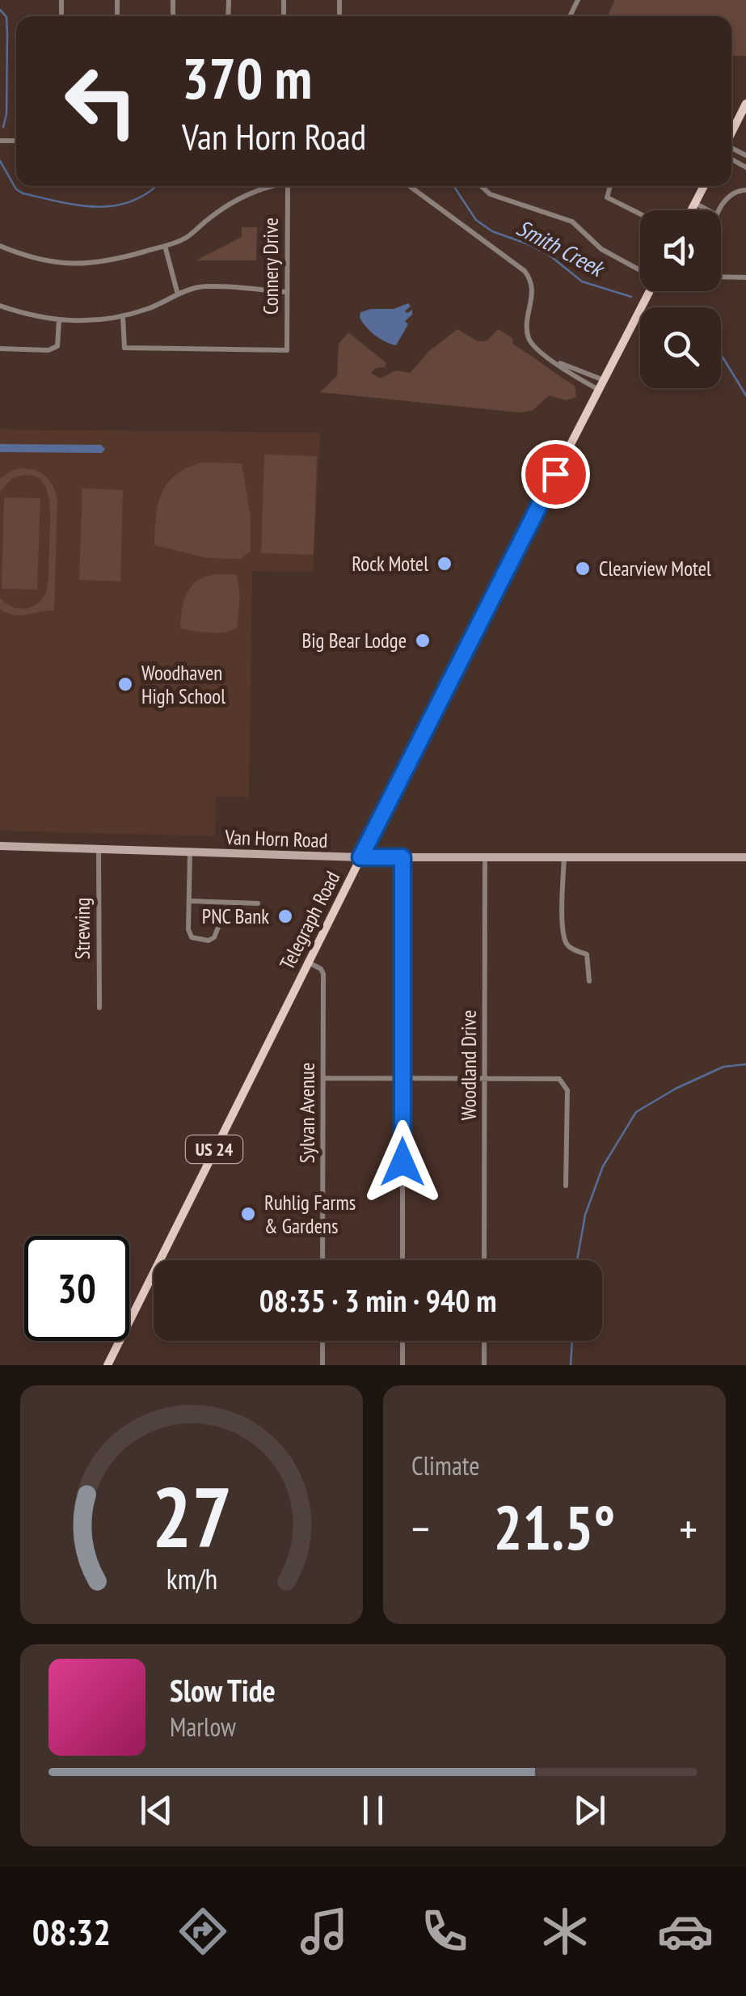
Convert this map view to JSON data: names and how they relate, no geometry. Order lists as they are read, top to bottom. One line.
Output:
{"streets":{"main road":["Telegraph Road","US 24"],"street":["Connery Drive","Van Horn Road","Strewing","Woodland Drive","Sylvan Avenue"]},"crossings":[["Van Horn Road","Telegraph Road"],["Van Horn Road","Strewing"],["Van Horn Road","Woodland Drive"],["Telegraph Road","Sylvan Avenue"]],"water":["Smith Creek"],"places":["Rock Motel","Clearview Motel","Big Bear Lodge","Woodhaven High School","PNC Bank","Ruhlig Farms & Gardens"],"page":{"turn":["370 m","Van Horn Road"],"limit":"30","trip":"08:35 · 3 min · 940 m","tile":"Climate","heat":["−","21.5°","+"],"song":["Slow Tide","Marlow"],"tabs":"08:32","gauge":["27","km/h"]}}
